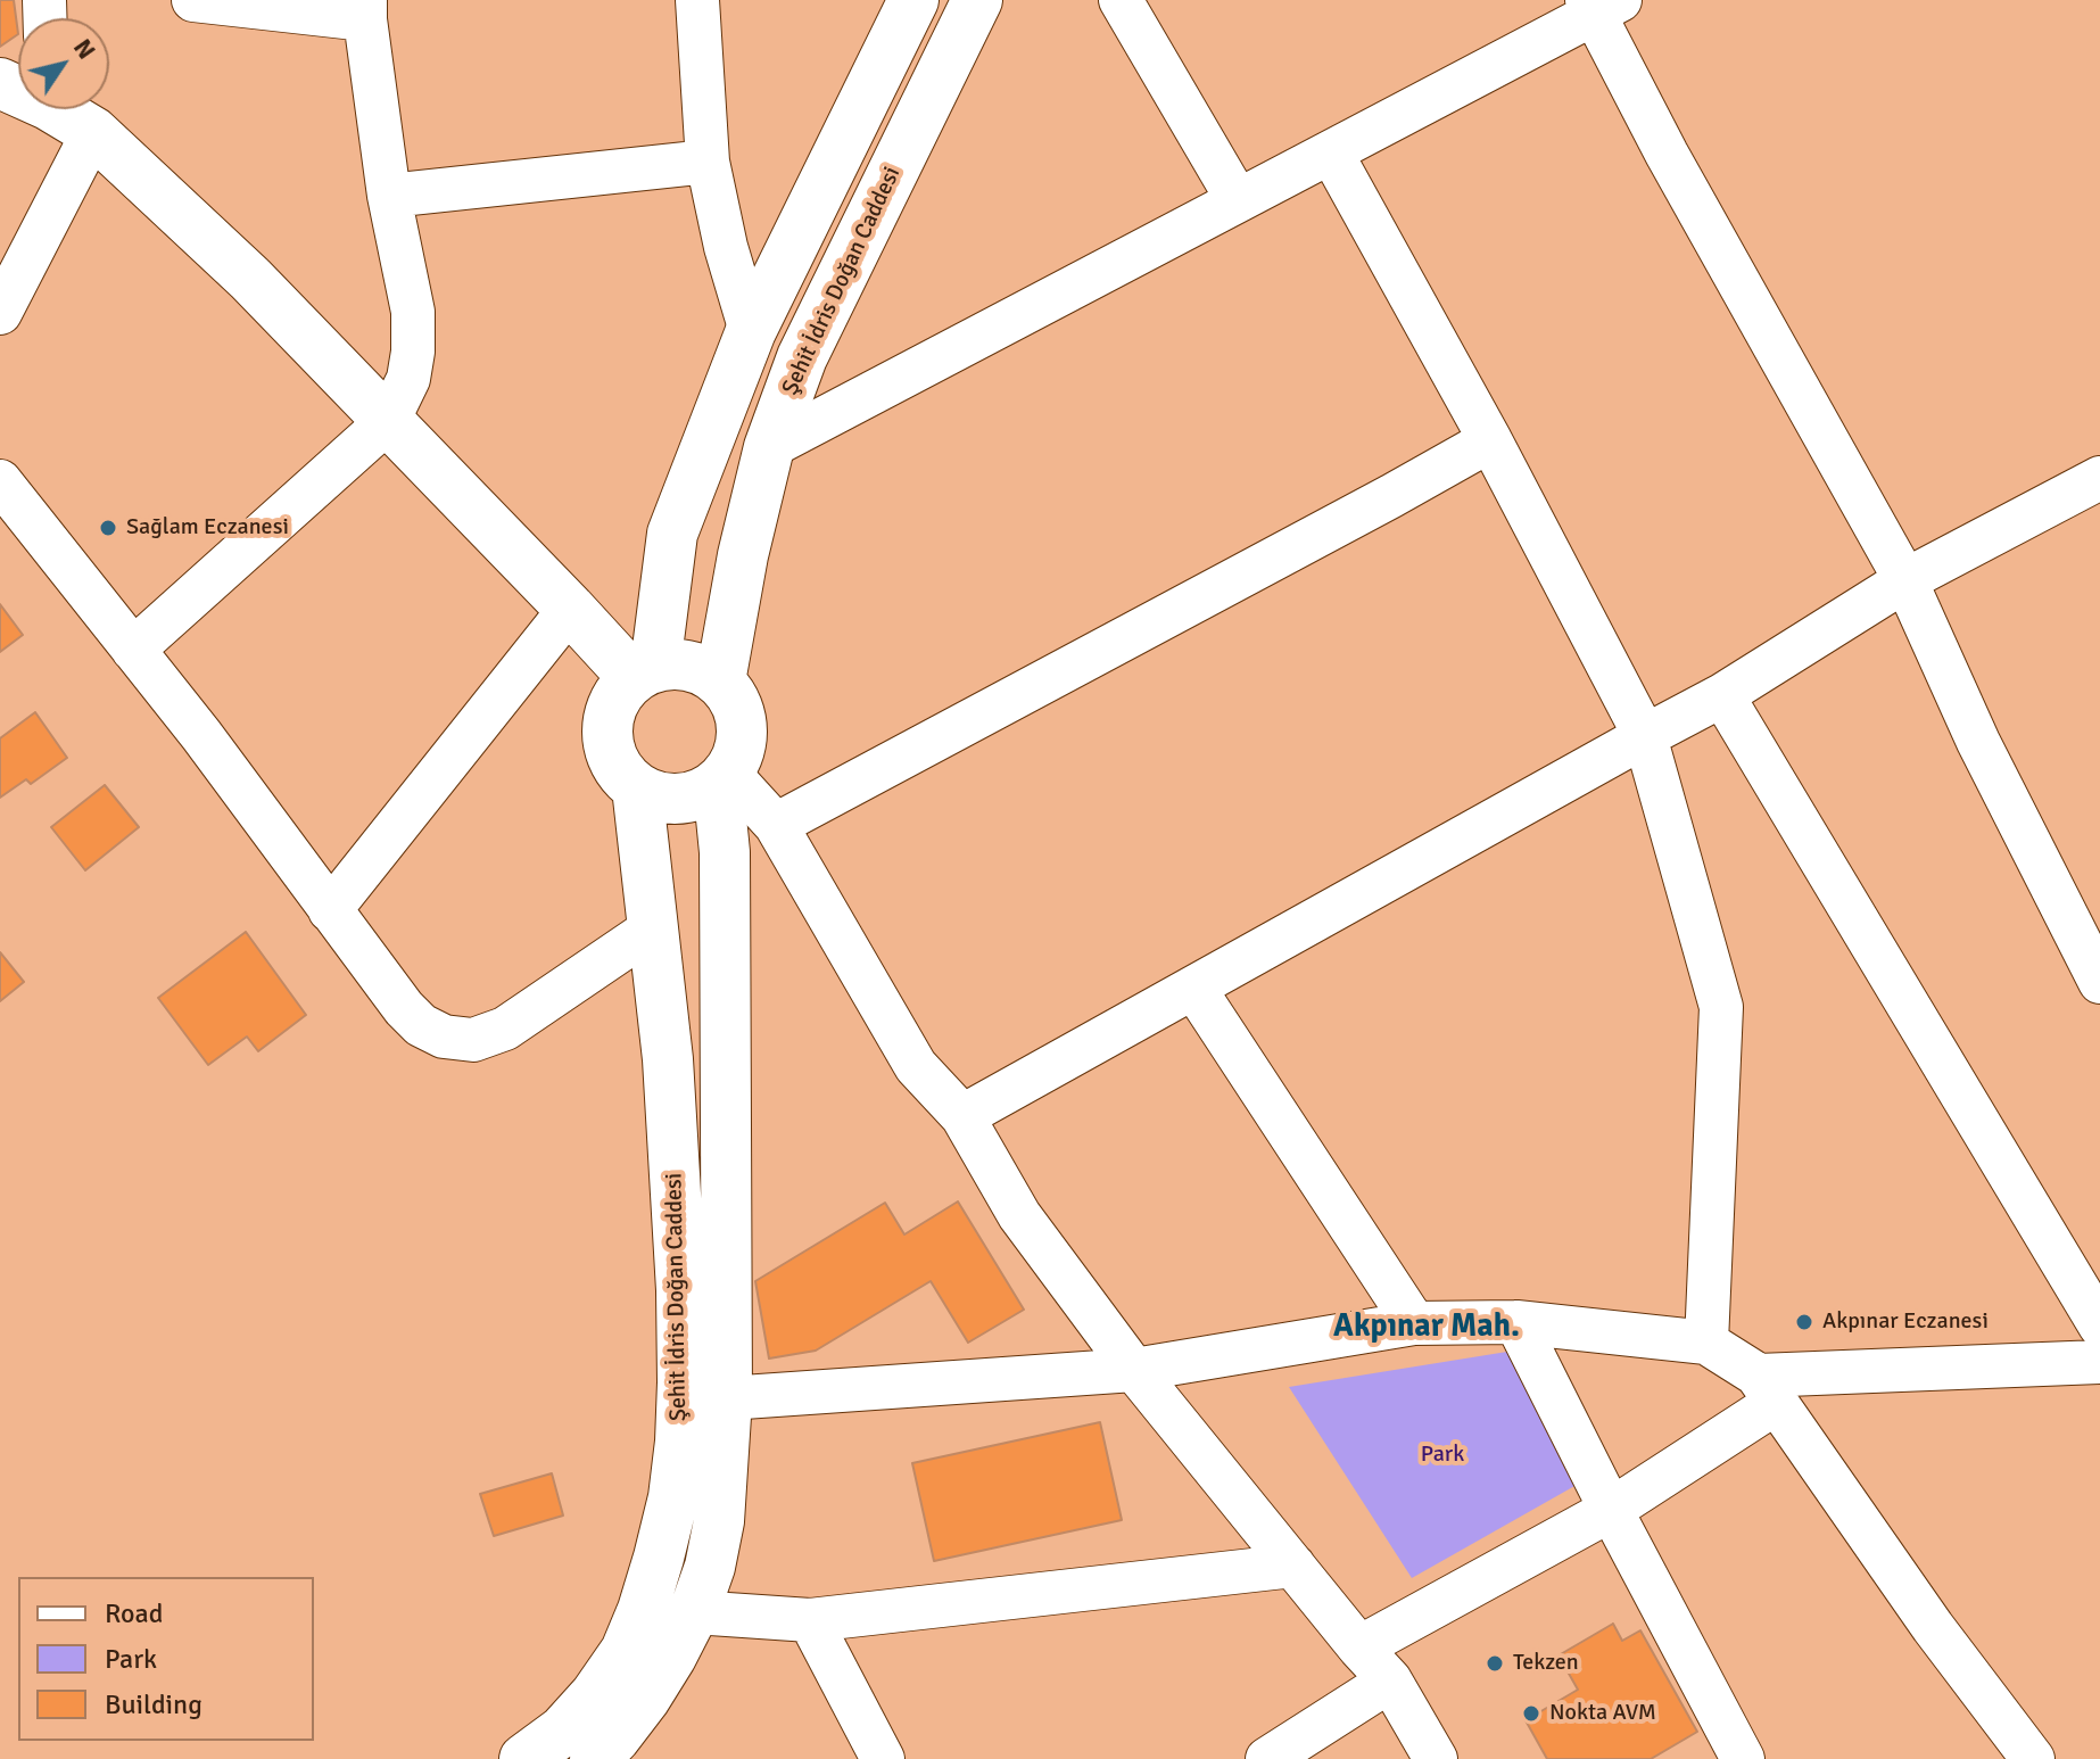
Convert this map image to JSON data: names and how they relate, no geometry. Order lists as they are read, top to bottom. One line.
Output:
{"streets":{"main road":["Şehit İdris Doğan Caddesi"]},"districts":["Akpınar Mah."],"parks":["Park"],"places":["Sağlam Eczanesi","Akpınar Eczanesi","Tekzen","Nokta AVM"],"legend":["Road","Park","Building"],"north":"top right"}
